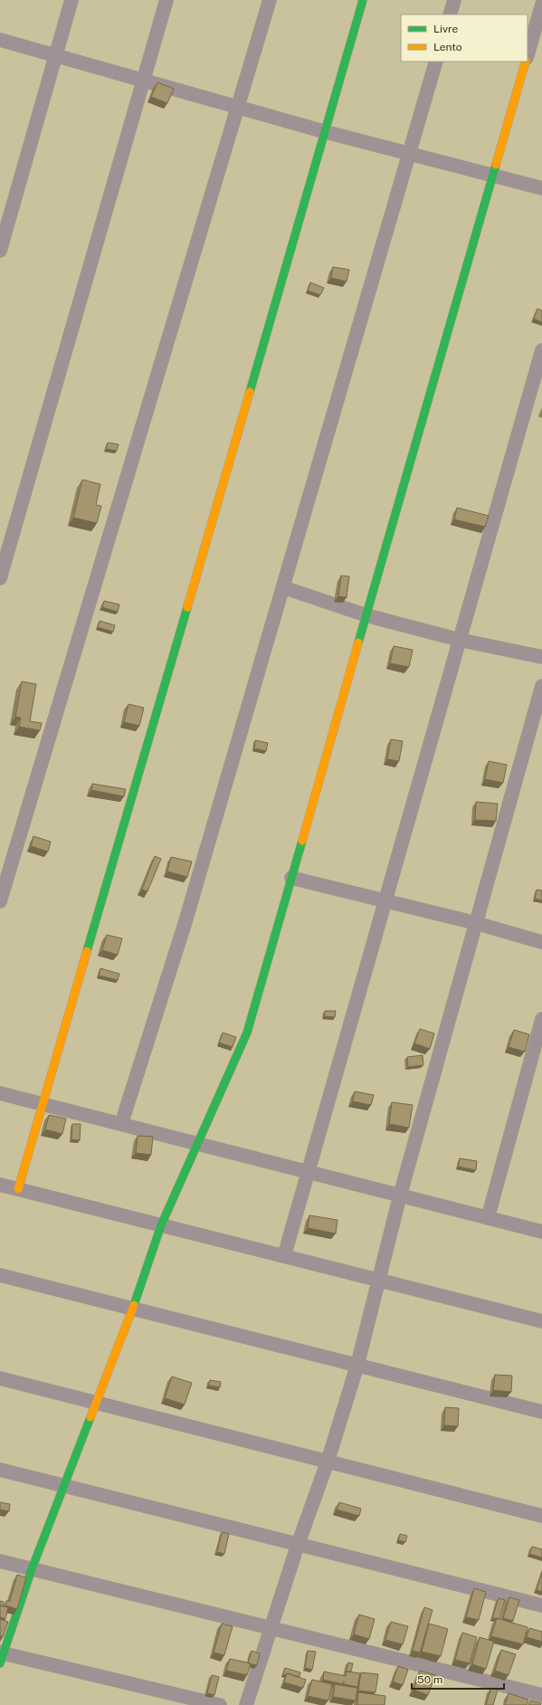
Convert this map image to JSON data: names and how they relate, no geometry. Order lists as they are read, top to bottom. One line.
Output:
{"legend":["Livre","Lento"],"scale_bar":"50 m"}
